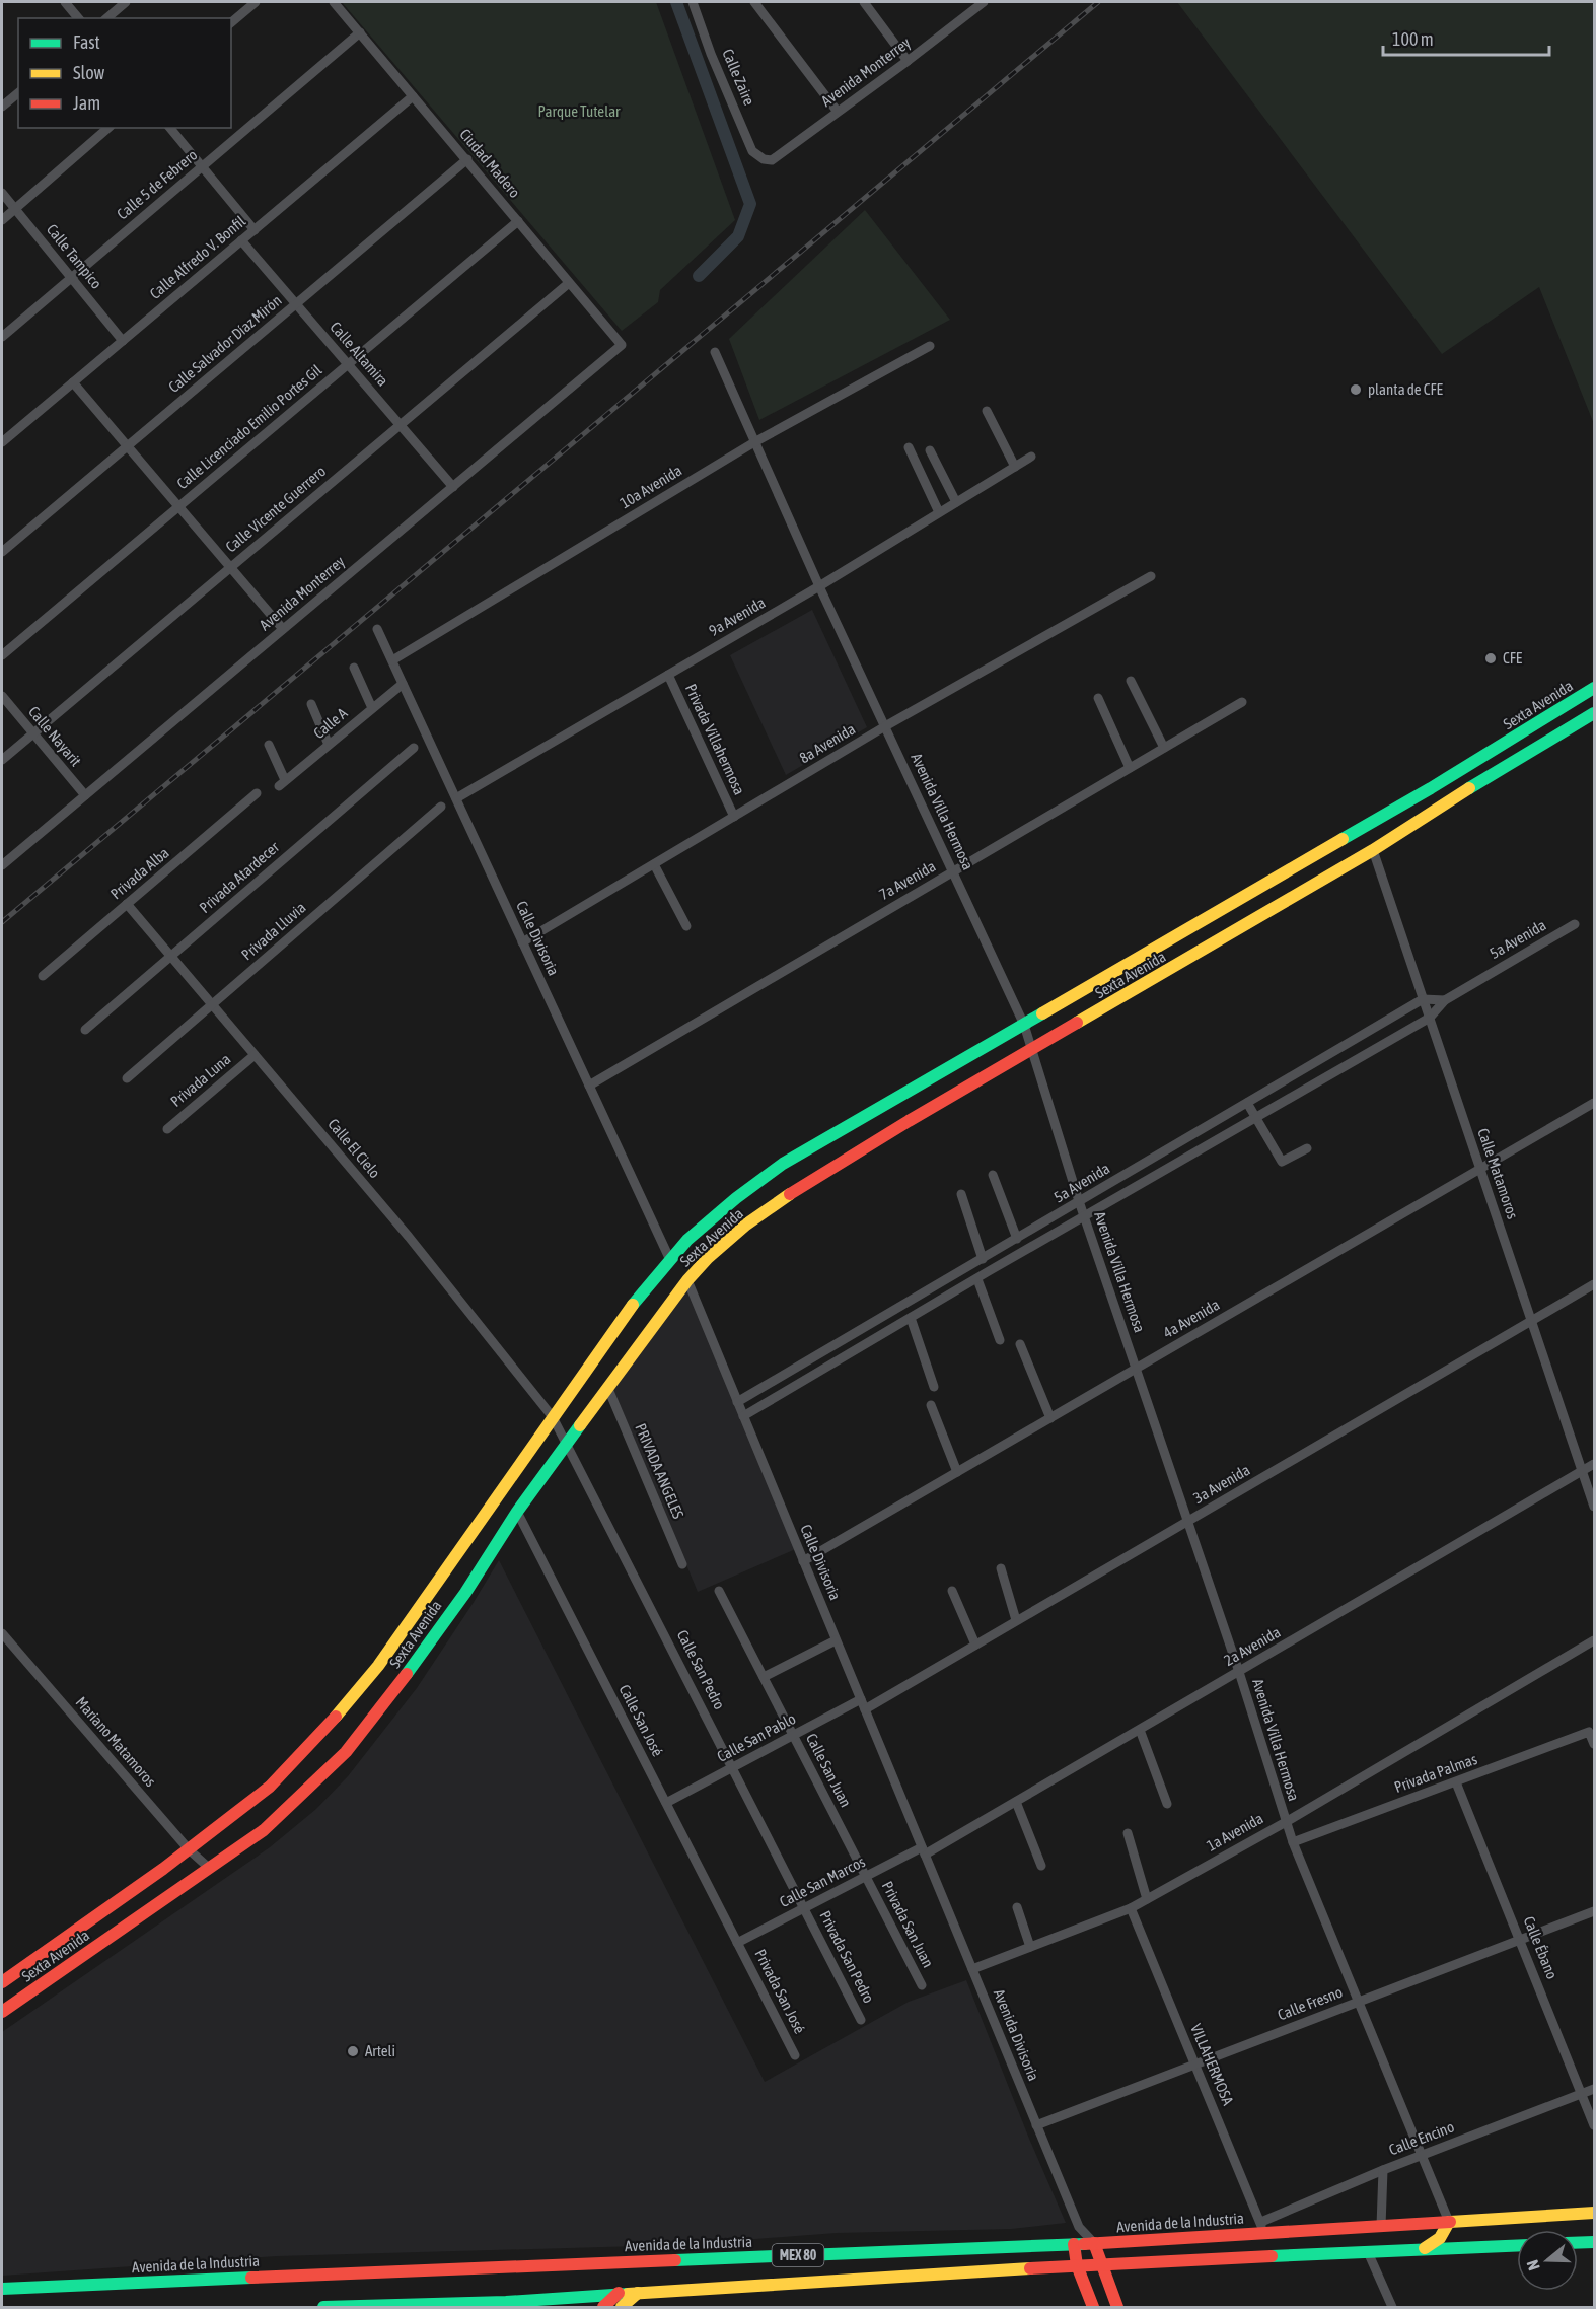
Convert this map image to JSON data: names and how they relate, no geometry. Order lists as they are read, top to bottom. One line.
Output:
{"streets":{"main road":["Sexta Avenida","Avenida de la Industria","MEX 80"],"street":["Avenida Monterrey","Calle Zaire","Ciudad Madero","Calle 5 de Febrero","Calle Tampico","Calle Alfredo V. Bonfil","Calle Salvador Díaz Mirón","Calle Altamira","Calle Licenciado Emilio Portes Gil","10a Avenida","Calle Vicente Guerrero","9a Avenida","Calle A","Calle Nayarit","Privada Villahermosa","8a Avenida","Avenida Villa Hermosa","Privada Alba","Privada Atardecer","7a Avenida","Privada Lluvia","Calle Divisoria","5a Avenida","Privada Luna","Calle El Cielo","Calle Matamoros","4a Avenida","PRIVADA ANGELES","3a Avenida","2a Avenida","Calle San Pedro","Calle San José","Calle San Pablo","Mariano Matamoros","Calle San Juan","Privada Palmas","1a Avenida","Calle San Marcos","Privada San Juan","Calle Ébano","Privada San Pedro","Privada San José","Calle Fresno","Avenida Divisoria","VILLAHERMOSA","Calle Encino"]},"crossings":[["Avenida Monterrey","Calle Zaire"],["Avenida Monterrey","Ciudad Madero"],["Avenida Monterrey","Calle Altamira"],["Avenida Monterrey","Calle Nayarit"],["Ciudad Madero","Calle 5 de Febrero"],["Ciudad Madero","Calle Alfredo V. Bonfil"],["Ciudad Madero","Calle Salvador Díaz Mirón"],["Ciudad Madero","Calle Licenciado Emilio Portes Gil"],["Ciudad Madero","Calle Vicente Guerrero"],["Calle 5 de Febrero","Calle Tampico"],["Calle Tampico","Calle Alfredo V. Bonfil"],["Calle Alfredo V. Bonfil","Calle Altamira"],["Calle Salvador Díaz Mirón","Calle Altamira"],["Calle Altamira","Calle Licenciado Emilio Portes Gil"],["Calle Altamira","Calle Vicente Guerrero"],["10a Avenida","Avenida Villa Hermosa"],["10a Avenida","Calle Divisoria"],["Calle Vicente Guerrero","Calle Nayarit"],["9a Avenida","Privada Villahermosa"],["9a Avenida","Avenida Villa Hermosa"],["9a Avenida","Calle Divisoria"],["Sexta Avenida","Avenida Villa Hermosa"],["Sexta Avenida","Calle Divisoria"],["Sexta Avenida","Calle El Cielo"],["Sexta Avenida","Calle Matamoros"],["Sexta Avenida","PRIVADA ANGELES"],["Sexta Avenida","Calle San Pedro"],["Sexta Avenida","Calle San José"],["Sexta Avenida","Mariano Matamoros"],["Calle A","Calle Divisoria"],["Privada Villahermosa","8a Avenida"],["8a Avenida","Avenida Villa Hermosa"],["8a Avenida","Calle Divisoria"],["Avenida Villa Hermosa","7a Avenida"],["Avenida Villa Hermosa","5a Avenida"],["Avenida Villa Hermosa","4a Avenida"],["Avenida Villa Hermosa","3a Avenida"],["Avenida Villa Hermosa","2a Avenida"],["Avenida Villa Hermosa","Privada Palmas"],["Avenida Villa Hermosa","1a Avenida"],["Avenida Villa Hermosa","Calle Fresno"],["Avenida Villa Hermosa","Calle Encino"],["Avenida Villa Hermosa","Avenida de la Industria"],["Privada Alba","Calle El Cielo"],["Privada Atardecer","Calle El Cielo"],["7a Avenida","Calle Divisoria"],["Privada Lluvia","Calle El Cielo"],["Calle Divisoria","5a Avenida"],["Calle Divisoria","4a Avenida"],["Calle Divisoria","3a Avenida"],["Calle Divisoria","2a Avenida"],["Calle Divisoria","Calle San Pablo"],["Calle Divisoria","Calle San Marcos"],["Calle Divisoria","Avenida Divisoria"],["5a Avenida","Calle Matamoros"],["Privada Luna","Calle El Cielo"],["Calle El Cielo","Calle San Pedro"],["Calle Matamoros","4a Avenida"],["Calle Matamoros","3a Avenida"],["Calle Matamoros","2a Avenida"],["2a Avenida","Calle San Marcos"],["2a Avenida","Avenida Divisoria"],["Calle San Pedro","Calle San Pablo"],["Calle San Pedro","Calle San Marcos"],["Calle San Pedro","Privada San Pedro"],["Calle San José","Calle San Pablo"],["Calle San José","Calle San Marcos"],["Calle San José","Privada San José"],["Calle San Pablo","Calle San Juan"],["Calle San Juan","Calle San Marcos"],["Calle San Juan","Privada San Juan"],["Privada Palmas","Calle Ébano"],["1a Avenida","Avenida Divisoria"],["1a Avenida","VILLAHERMOSA"],["Calle San Marcos","Privada San Juan"],["Calle San Marcos","Privada San Pedro"],["Calle San Marcos","Privada San José"],["Calle San Marcos","Avenida Divisoria"],["Calle Ébano","Calle Fresno"],["Calle Ébano","Calle Encino"],["Calle Fresno","Avenida Divisoria"],["Calle Fresno","VILLAHERMOSA"],["Avenida Divisoria","Avenida de la Industria"],["VILLAHERMOSA","Calle Encino"],["VILLAHERMOSA","Avenida de la Industria"],["Calle Encino","Avenida de la Industria"]],"parks":["Parque Tutelar"],"places":["planta de CFE","CFE","Arteli"],"legend":["Fast","Slow","Jam"],"scale_bar":"100 m","north":"left"}
